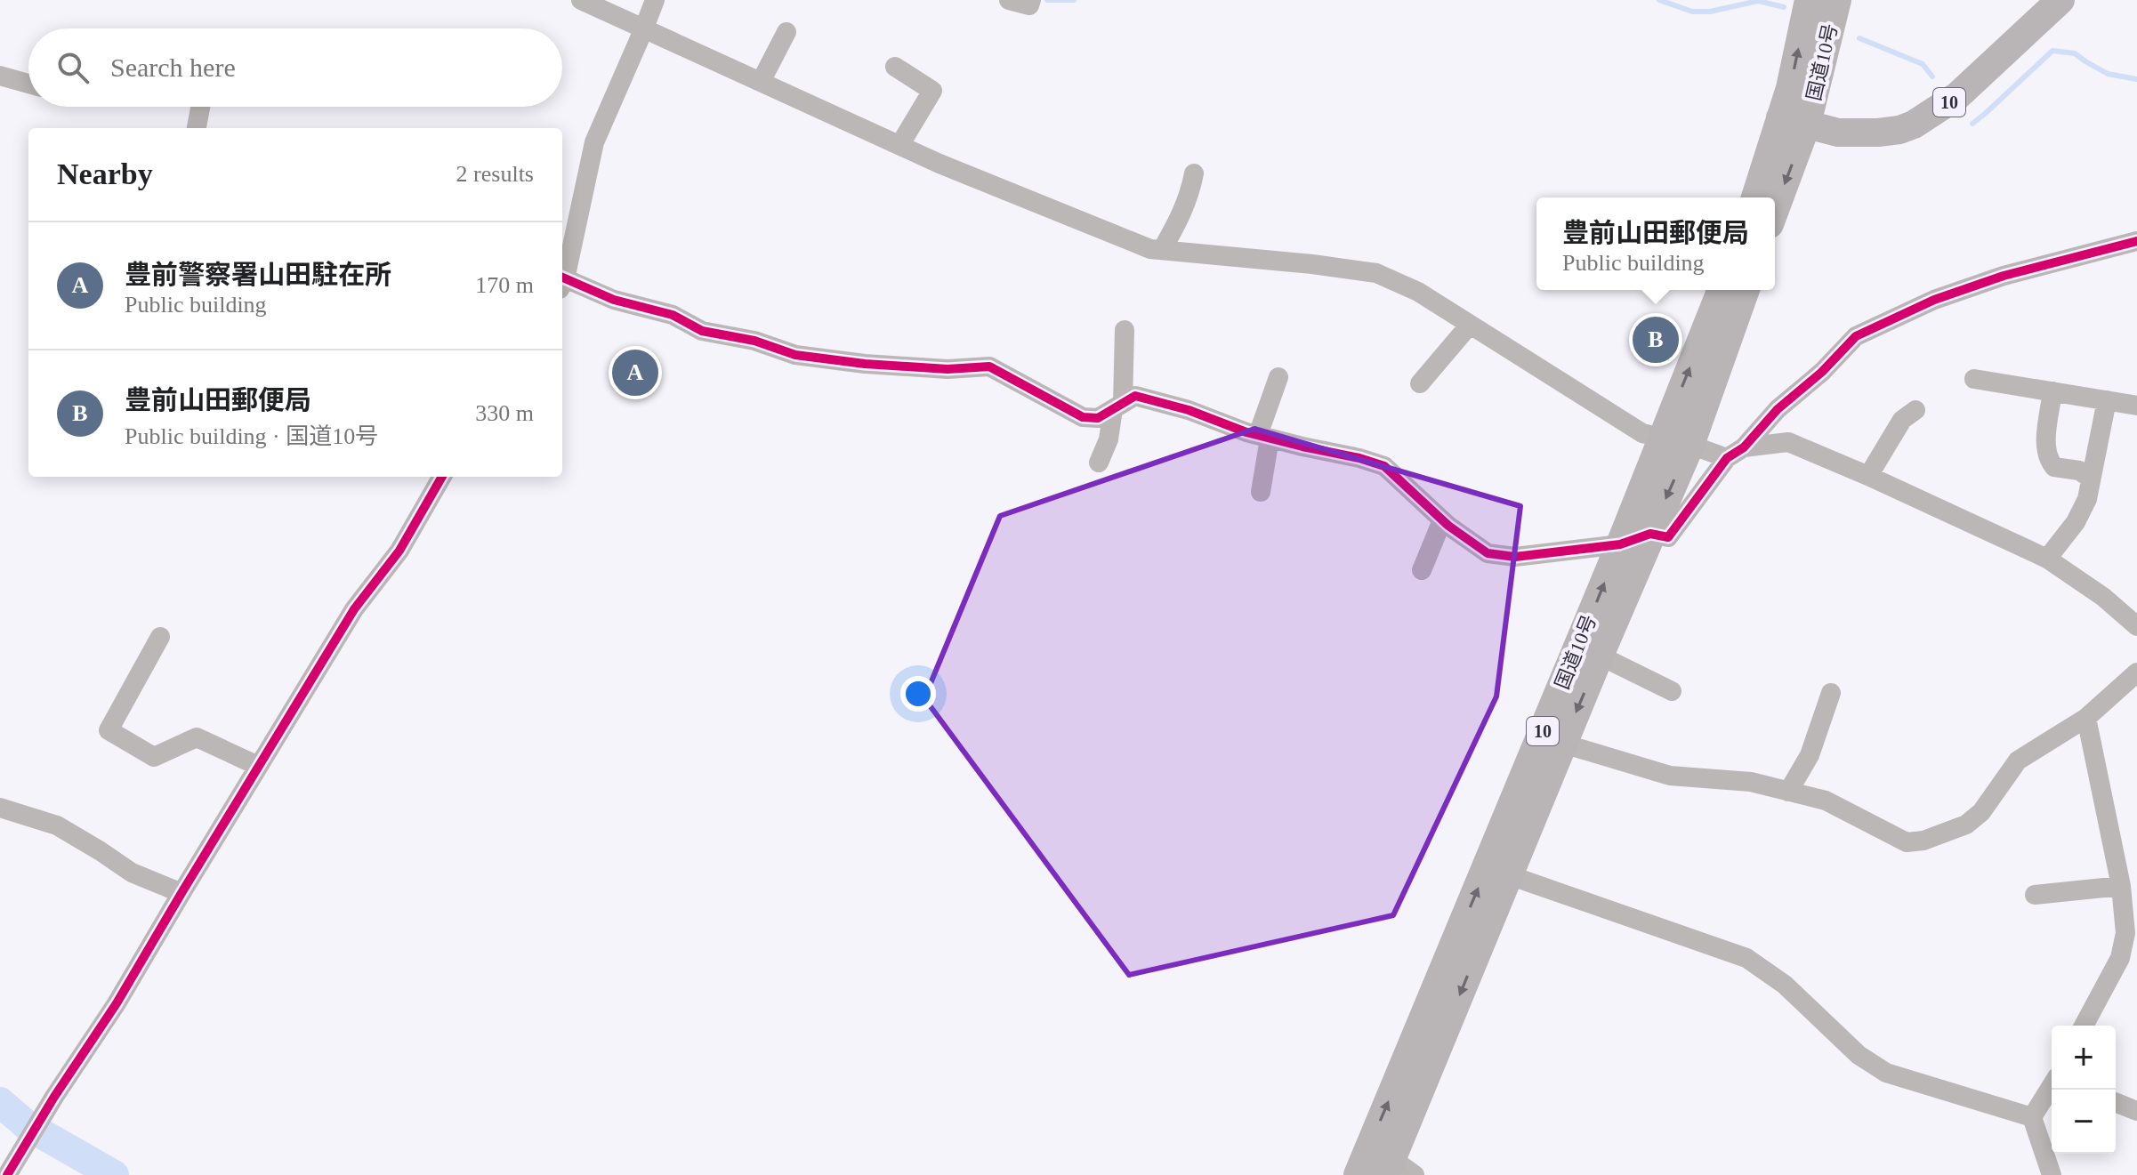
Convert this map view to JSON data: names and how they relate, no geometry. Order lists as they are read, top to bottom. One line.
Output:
{"streets":{"highway":["国道10号","10"]},"page":{"search":"Search here","heading":["Nearby","2 results"],"popup":["豊前山田郵便局","Public building"],"list":[{"mark":"A","name":"豊前警察署山田駐在所","note":"Public building","value":"170 m"},{"mark":"B","name":"豊前山田郵便局","note":"Public building · 国道10号","value":"330 m"}],"pins":["B","A"],"map_buttons":["+","−"]}}
